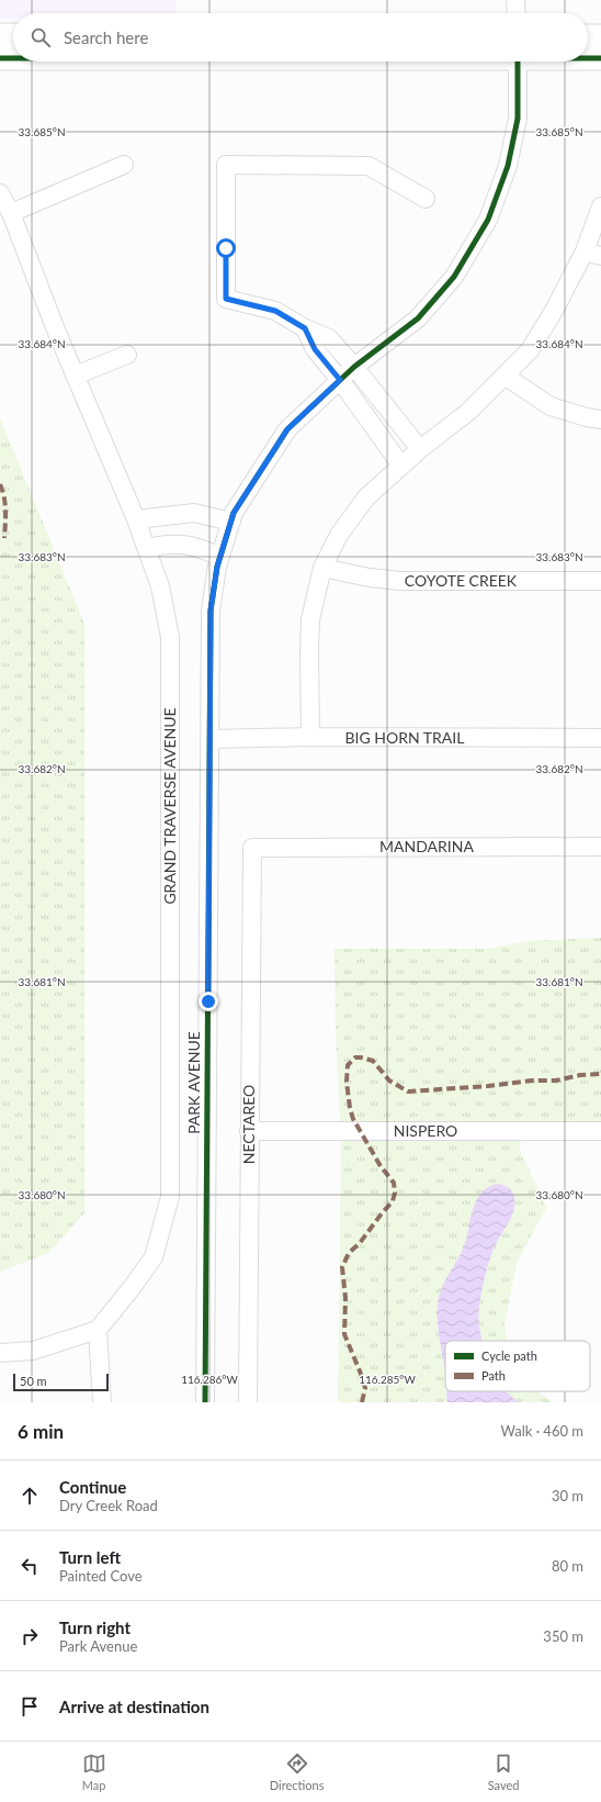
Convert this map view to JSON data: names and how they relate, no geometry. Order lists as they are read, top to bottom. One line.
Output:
{"streets":{"street":["COYOTE CREEK","BIG HORN TRAIL","GRAND TRAVERSE AVENUE","MANDARINA","PARK AVENUE","NECTAREO","NISPERO"]},"crossings":[["BIG HORN TRAIL","PARK AVENUE"],["MANDARINA","NECTAREO"],["NECTAREO","NISPERO"]],"legend":["Cycle path","Path"],"scale_bar":"50 m","page":{"search":"Search here","scale":"50 m","heading":["6 min","Walk · 460 m"],"list":[["Continue","Dry Creek Road","30 m"],["Turn left","Painted Cove","80 m"],["Turn right","Park Avenue","350 m"],"Arrive at destination"],"nav":["Map","Directions","Saved"]},"coordinates":["33.685°N","33.684°N","33.683°N","33.682°N","33.681°N","33.680°N","116.286°W","116.285°W"]}
